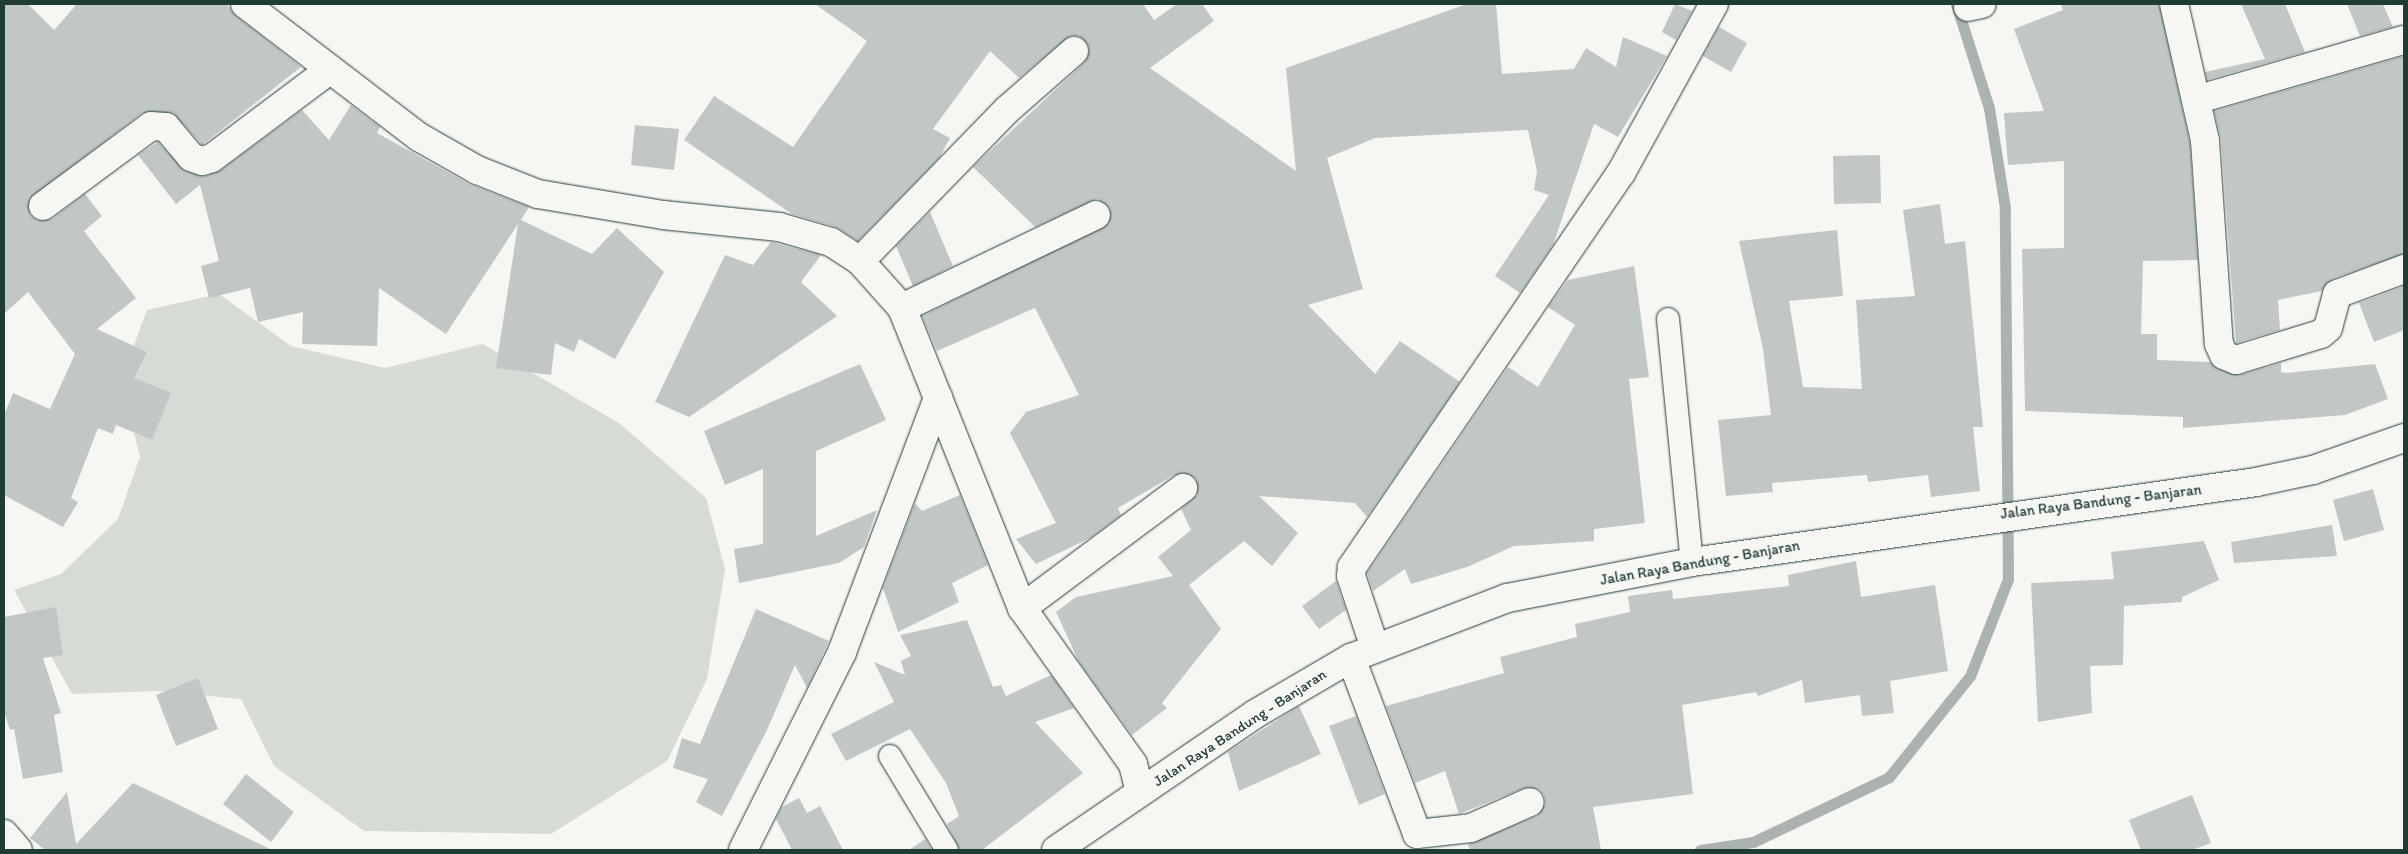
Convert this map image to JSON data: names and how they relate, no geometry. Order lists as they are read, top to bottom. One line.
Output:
{"streets":{"street":["Jalan Raya Bandung - Banjaran"]}}
